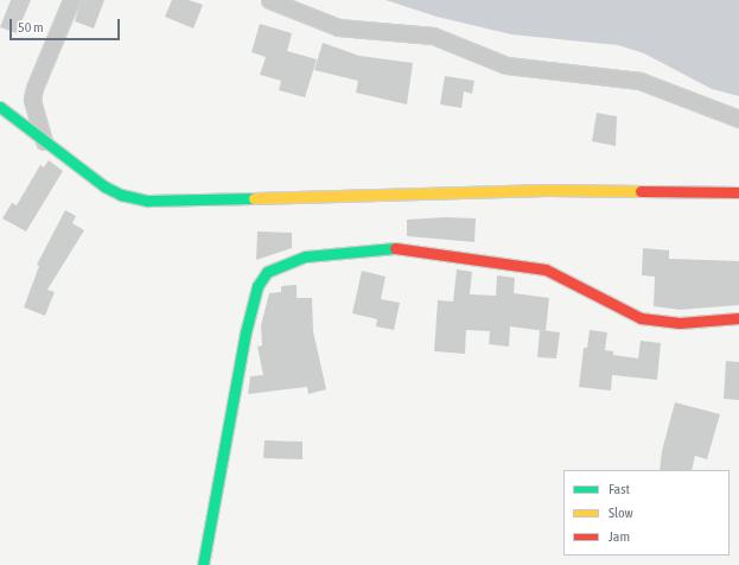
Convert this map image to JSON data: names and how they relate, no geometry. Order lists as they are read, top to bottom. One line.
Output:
{"legend":["Fast","Slow","Jam"],"scale_bar":"50 m"}
